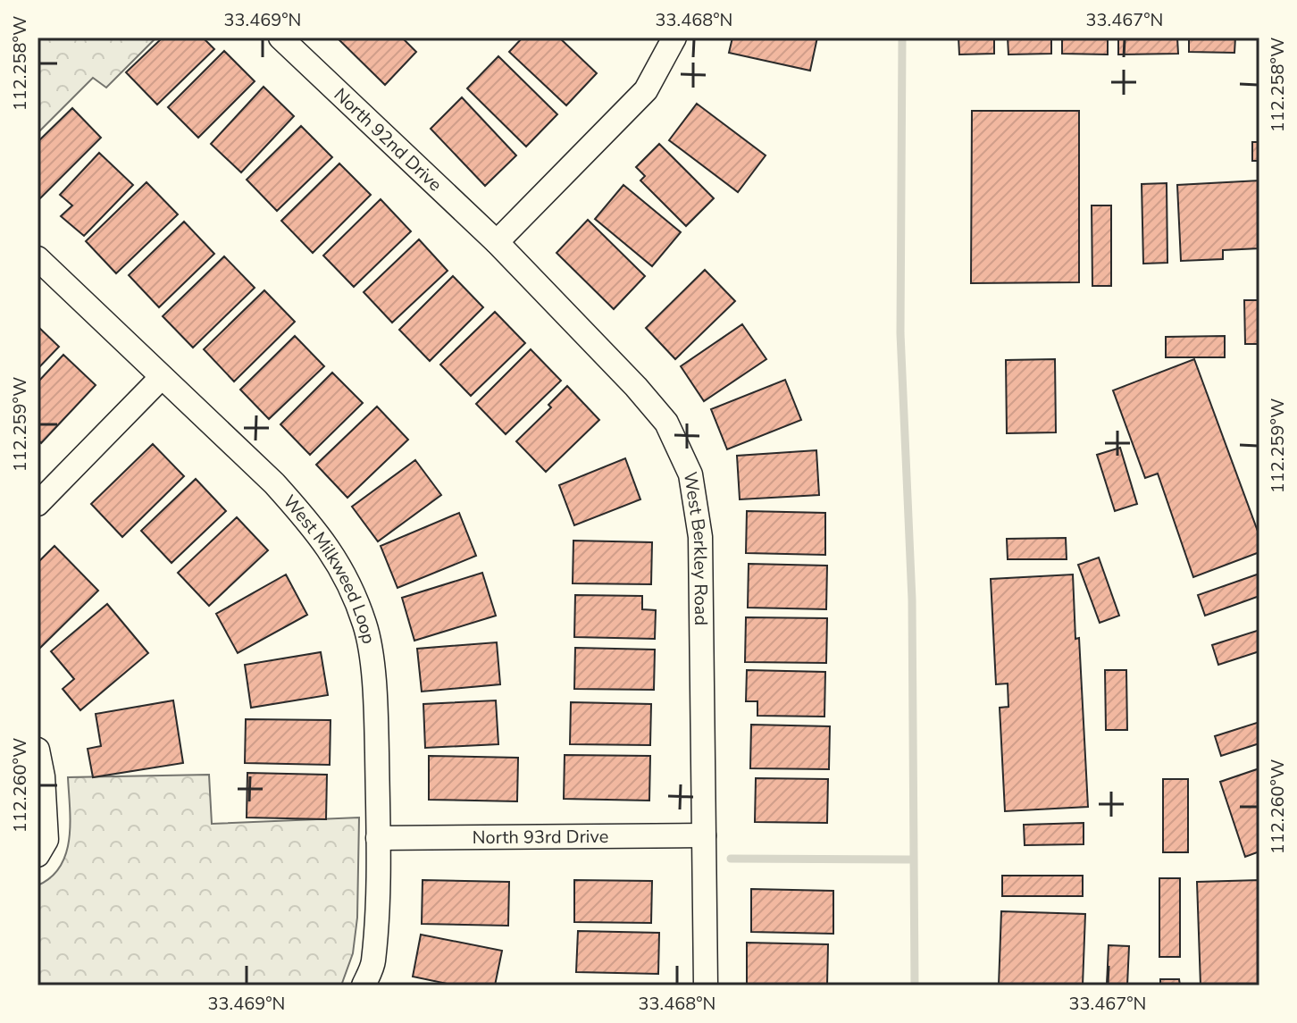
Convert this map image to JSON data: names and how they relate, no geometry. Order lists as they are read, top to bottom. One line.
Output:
{"streets":{"street":["North 92nd Drive","West Berkley Road","West Milkweed Loop","North 93rd Drive"]},"crossings":[["North 92nd Drive","West Berkley Road"],["West Berkley Road","North 93rd Drive"],["West Milkweed Loop","North 93rd Drive"]],"coordinates":["33.469°N","33.468°N","33.467°N","112.258°W","112.259°W","112.260°W"]}
